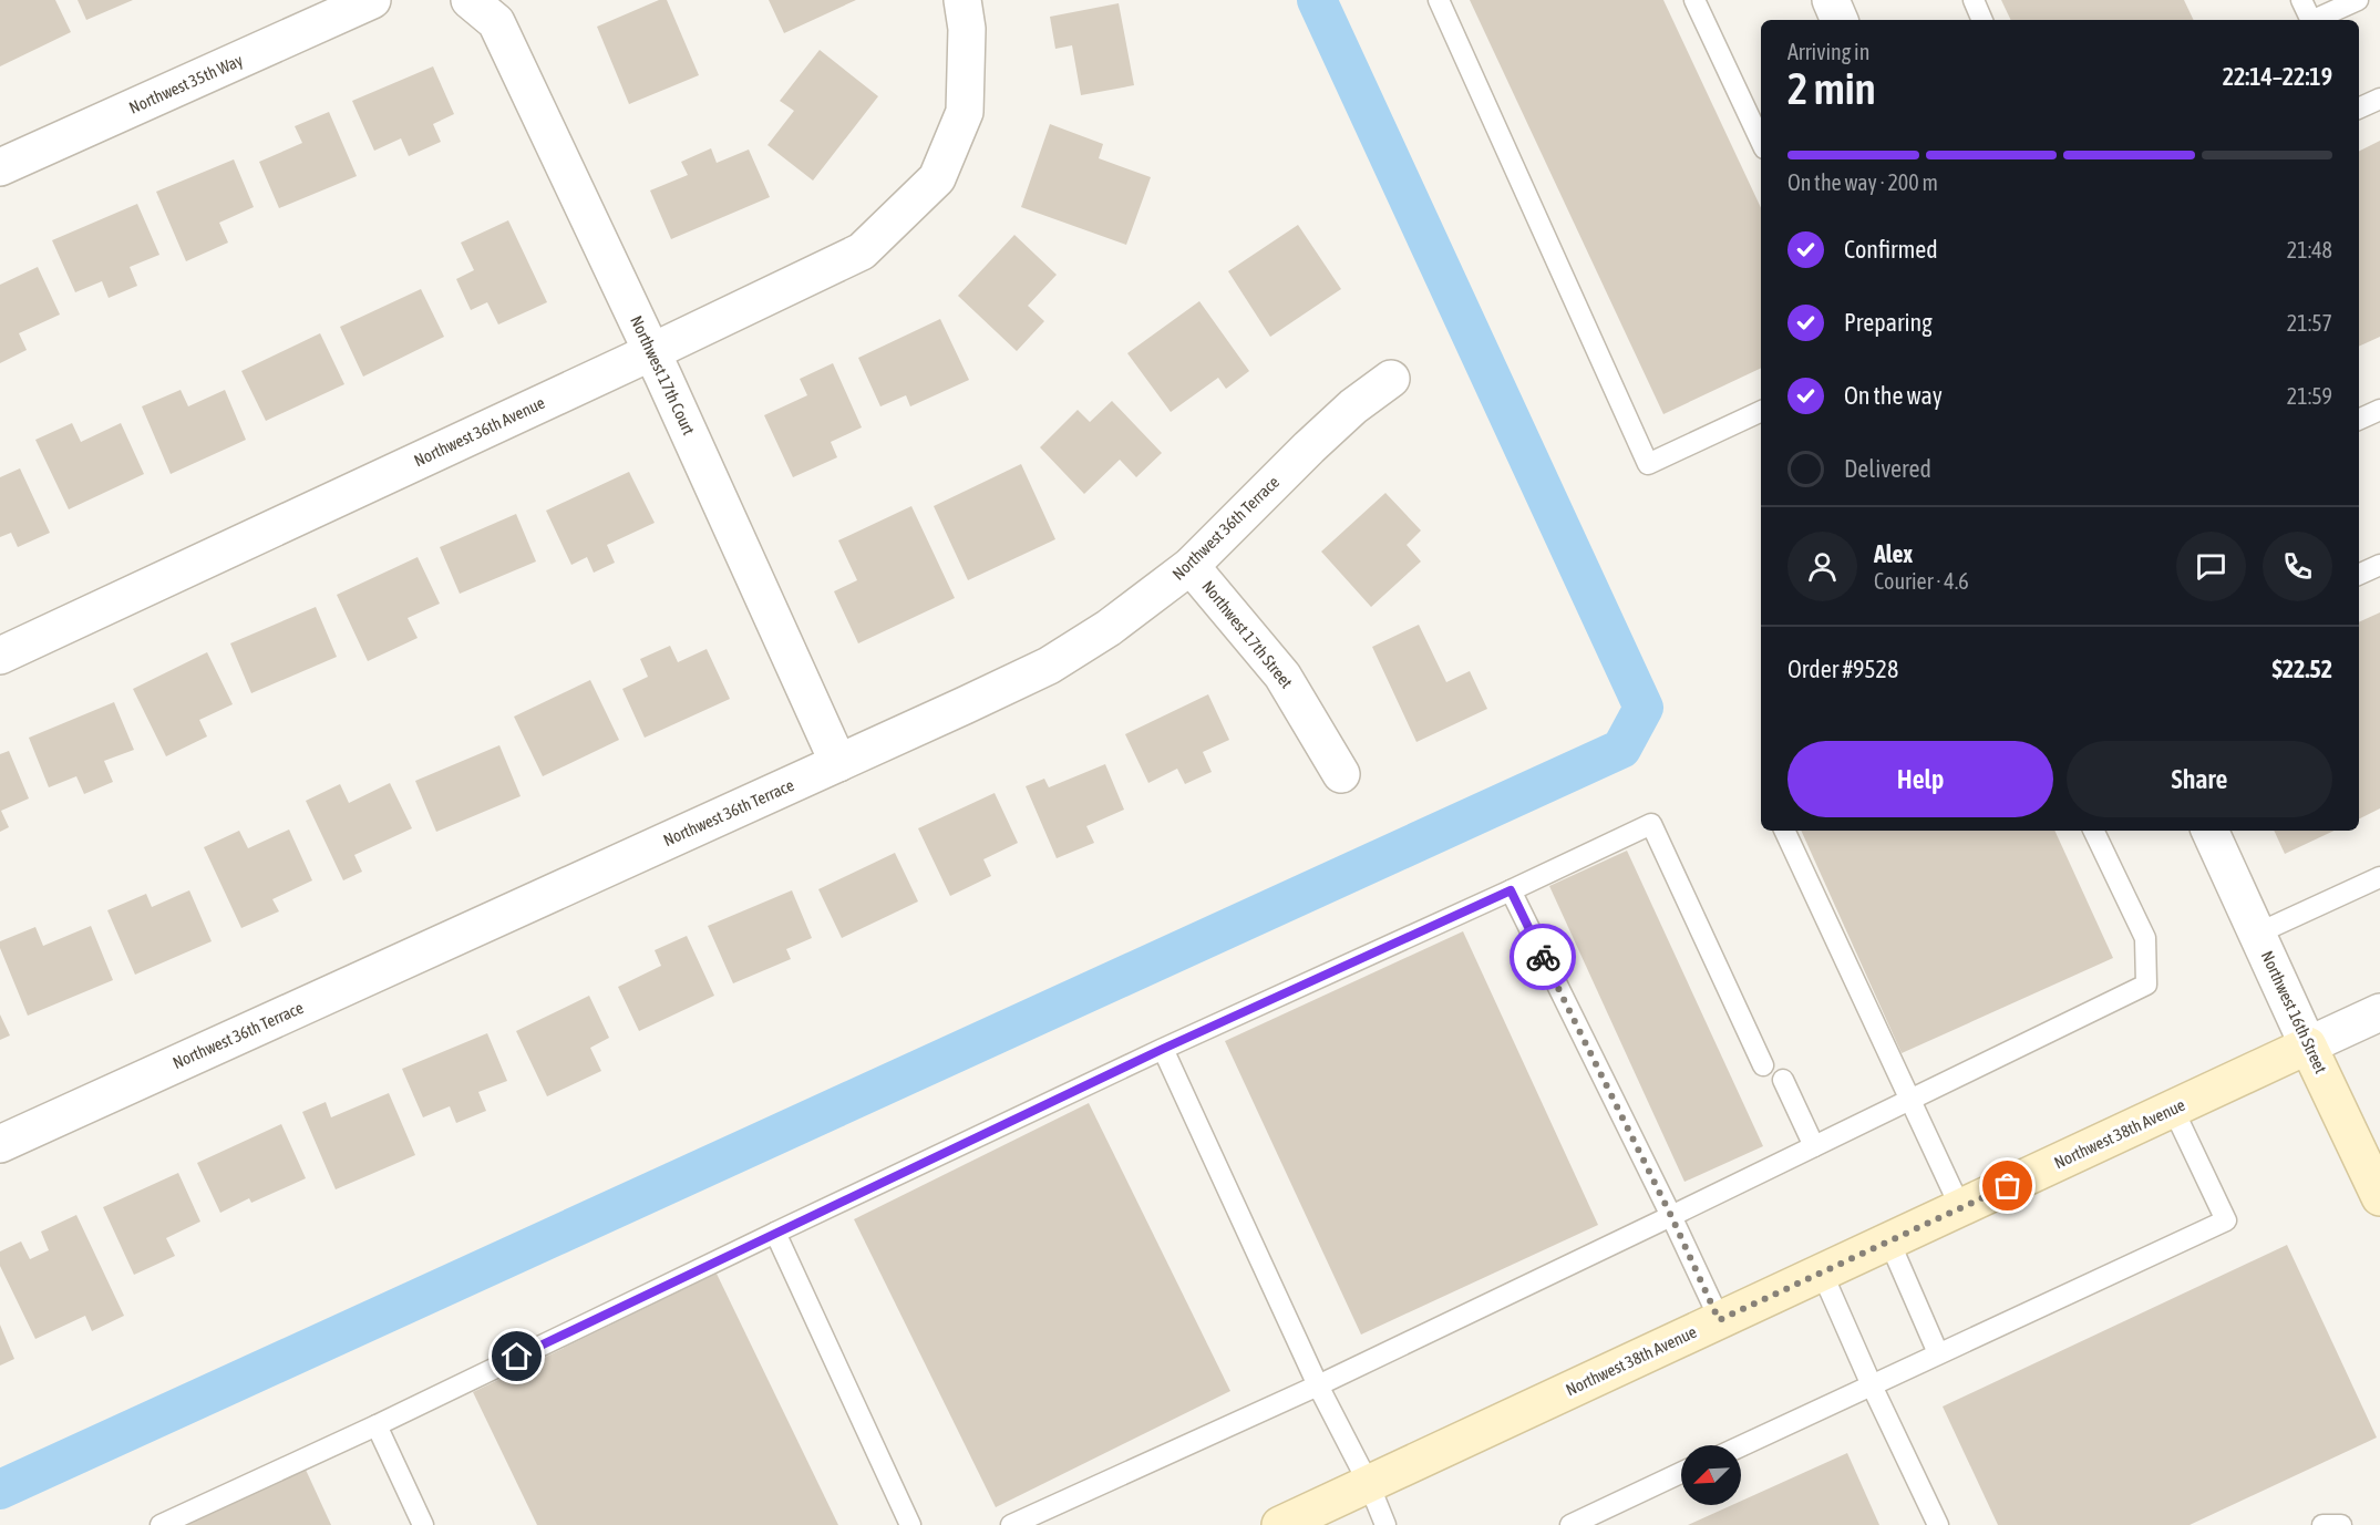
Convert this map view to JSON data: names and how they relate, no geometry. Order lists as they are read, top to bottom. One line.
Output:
{"streets":{"street":["Northwest 35th Way","Northwest 17th Court","Northwest 36th Avenue","Northwest 36th Terrace","Northwest 17th Street","Northwest 16th Street","Northwest 38th Avenue"]},"crossings":[["Northwest 17th Court","Northwest 36th Avenue"],["Northwest 17th Court","Northwest 36th Terrace"],["Northwest 36th Terrace","Northwest 17th Street"],["Northwest 16th Street","Northwest 38th Avenue"]],"north":"bottom left","page":{"heading":["2 min","Arriving in","22:14–22:19"],"panel":["Alex","Courier · 4.6","Order #9528","$22.52"],"bar":"On the way · 200 m","list":[["Confirmed","21:48"],["Preparing","21:57"],["On the way","21:59"],"Delivered"],"buttons":["Help","Share"]}}
